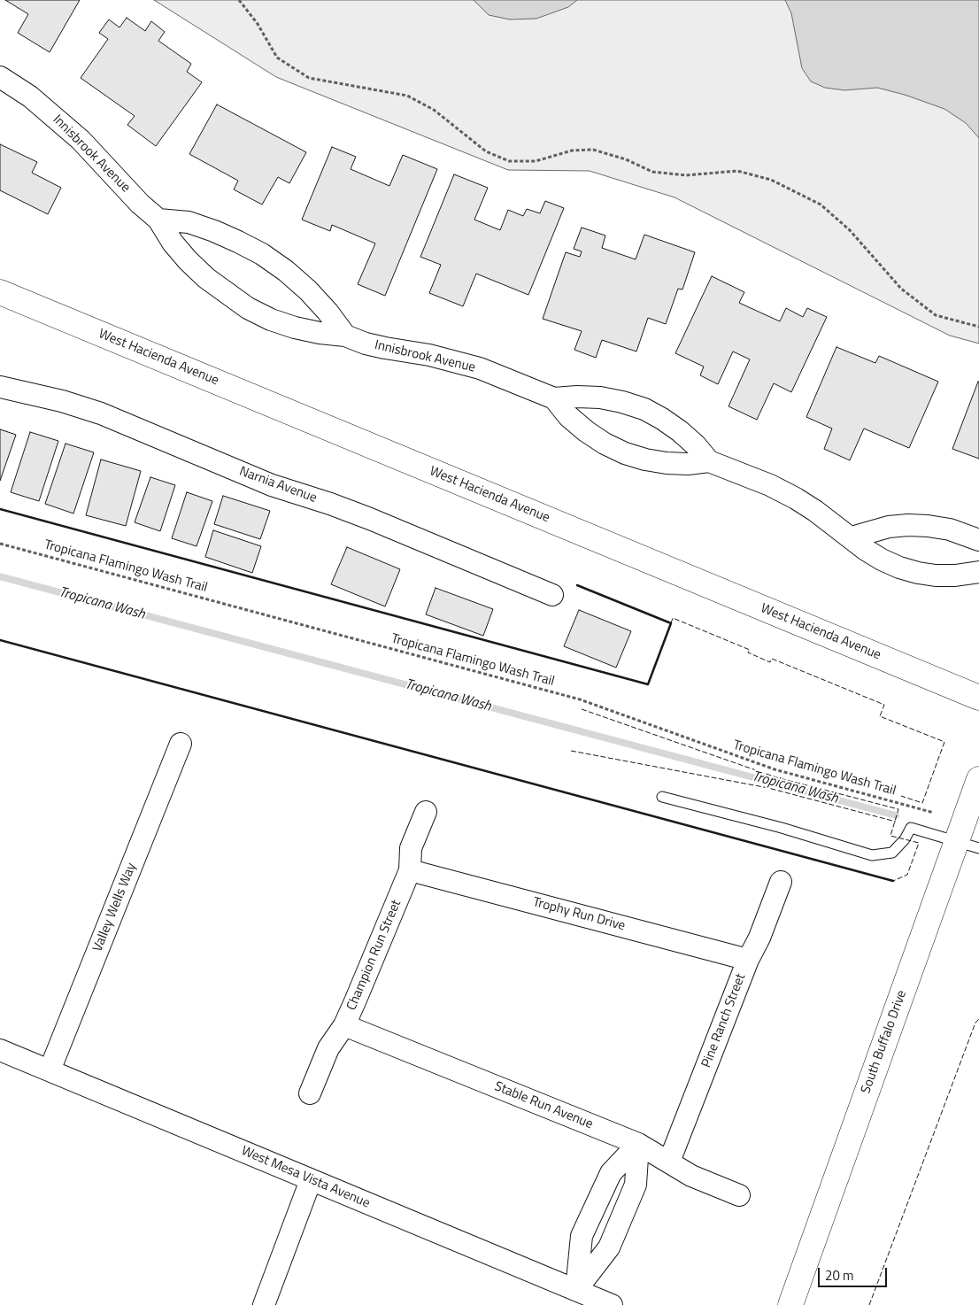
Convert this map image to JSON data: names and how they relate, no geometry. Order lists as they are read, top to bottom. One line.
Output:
{"streets":{"main road":["West Hacienda Avenue","South Buffalo Drive"],"street":["Innisbrook Avenue","Narnia Avenue","Valley Wells Way","Trophy Run Drive","Champion Run Street","Pine Ranch Street","Stable Run Avenue","West Mesa Vista Avenue"],"path":["Tropicana Flamingo Wash Trail"]},"crossings":[["Valley Wells Way","West Mesa Vista Avenue"],["Trophy Run Drive","Champion Run Street"],["Trophy Run Drive","Pine Ranch Street"],["Champion Run Street","Stable Run Avenue"],["Pine Ranch Street","Stable Run Avenue"]],"water":["Tropicana Wash"],"scale_bar":"20 m"}
